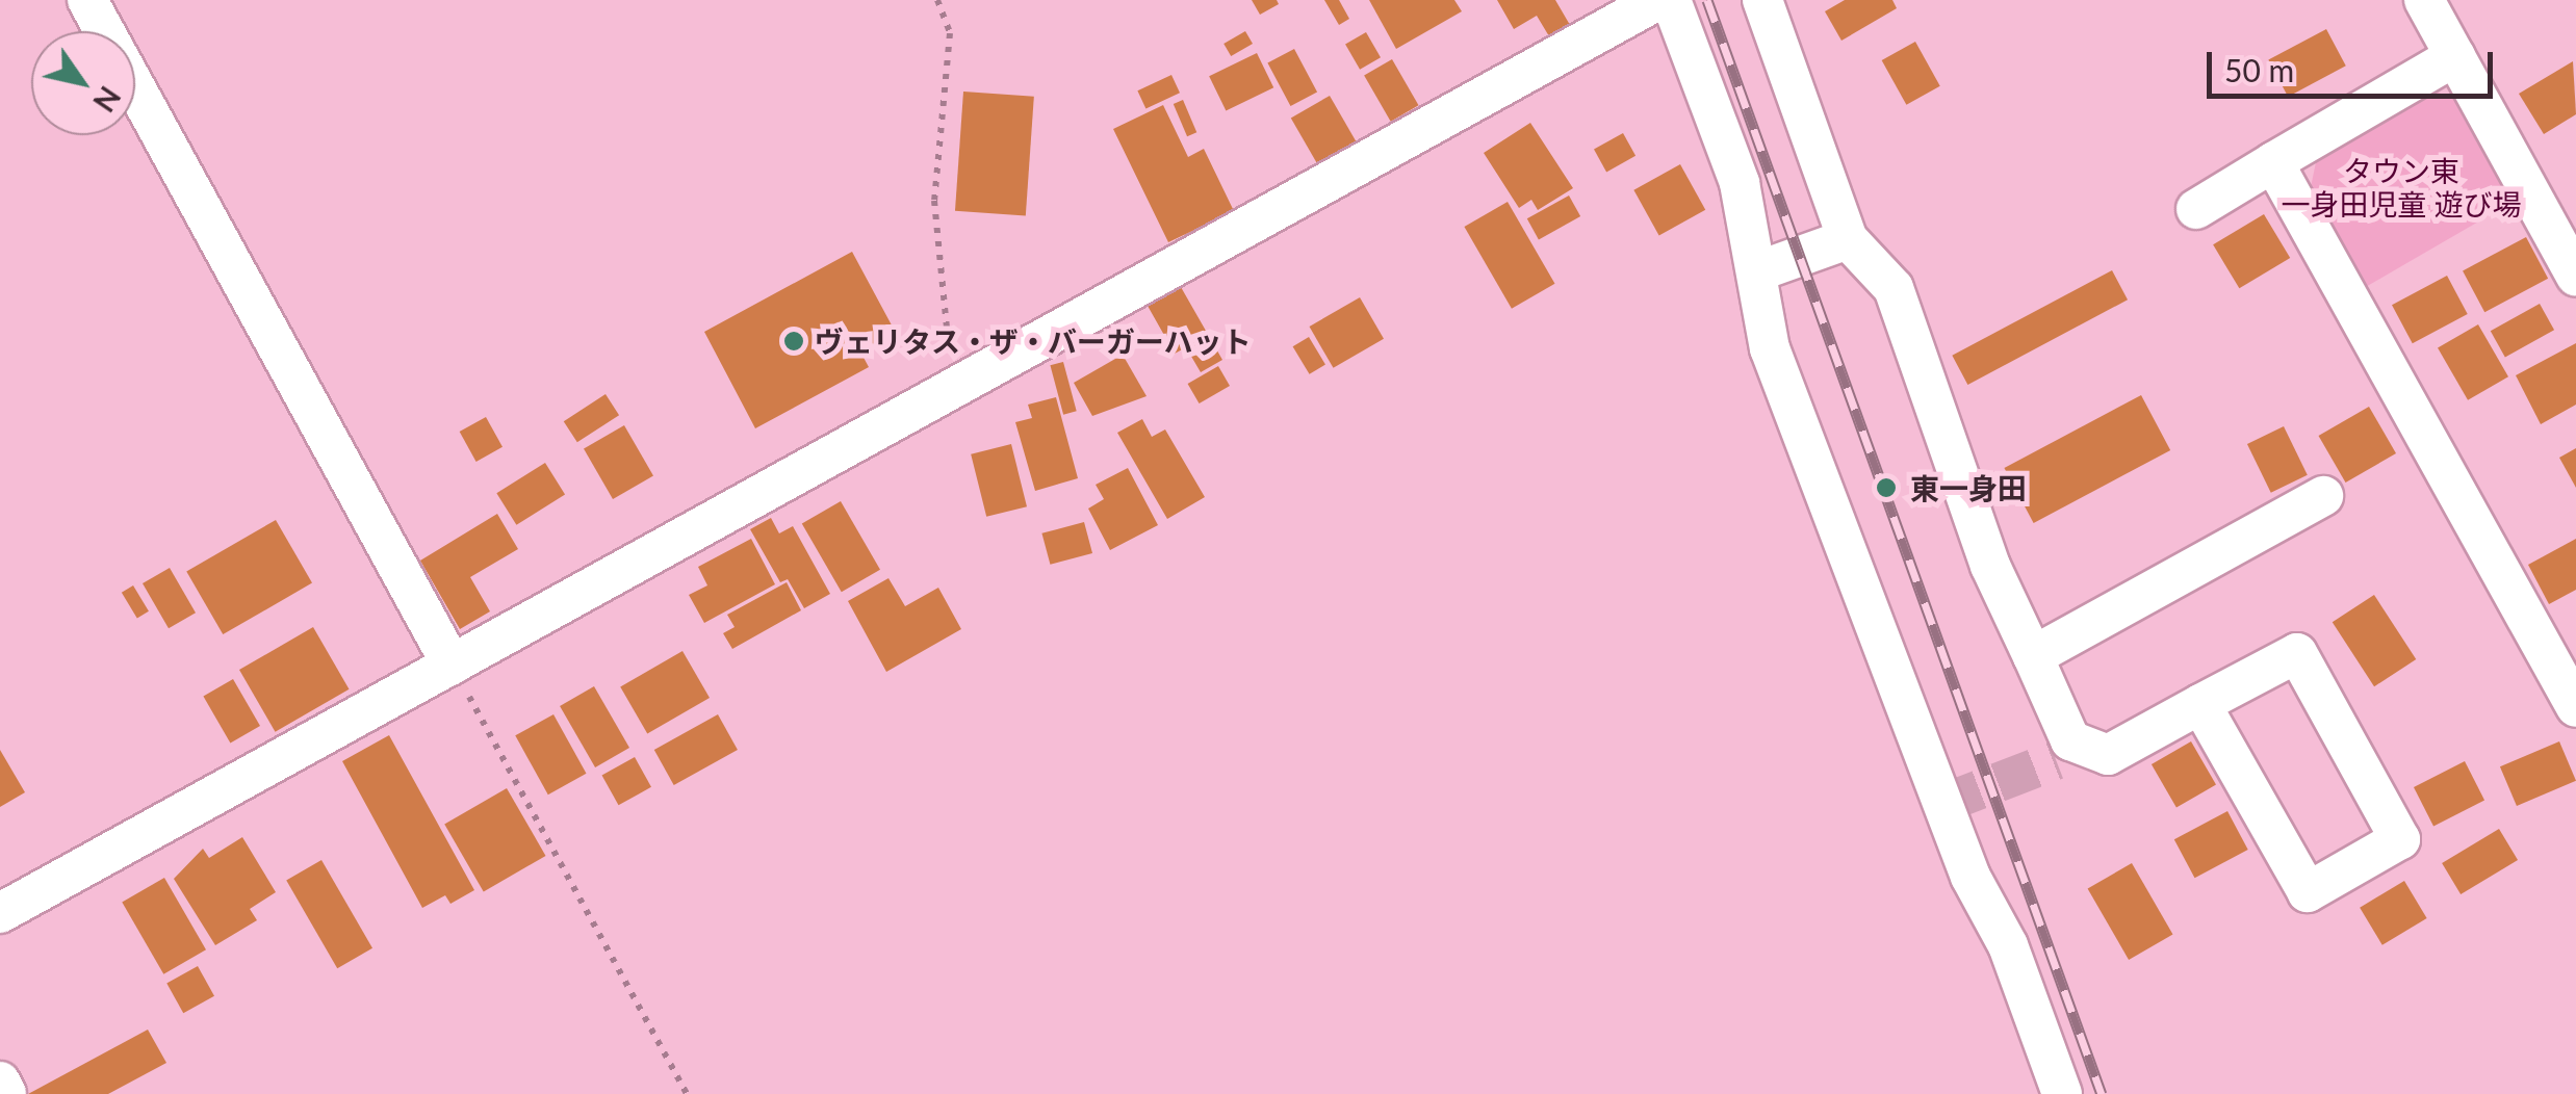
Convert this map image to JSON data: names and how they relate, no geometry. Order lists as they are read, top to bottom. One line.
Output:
{"parks":["タウン東 一身田児童 遊び場"],"places":["ヴェリタス・ザ・バーガーハット","東一身田"],"scale_bar":"50 m","north":"bottom right"}
